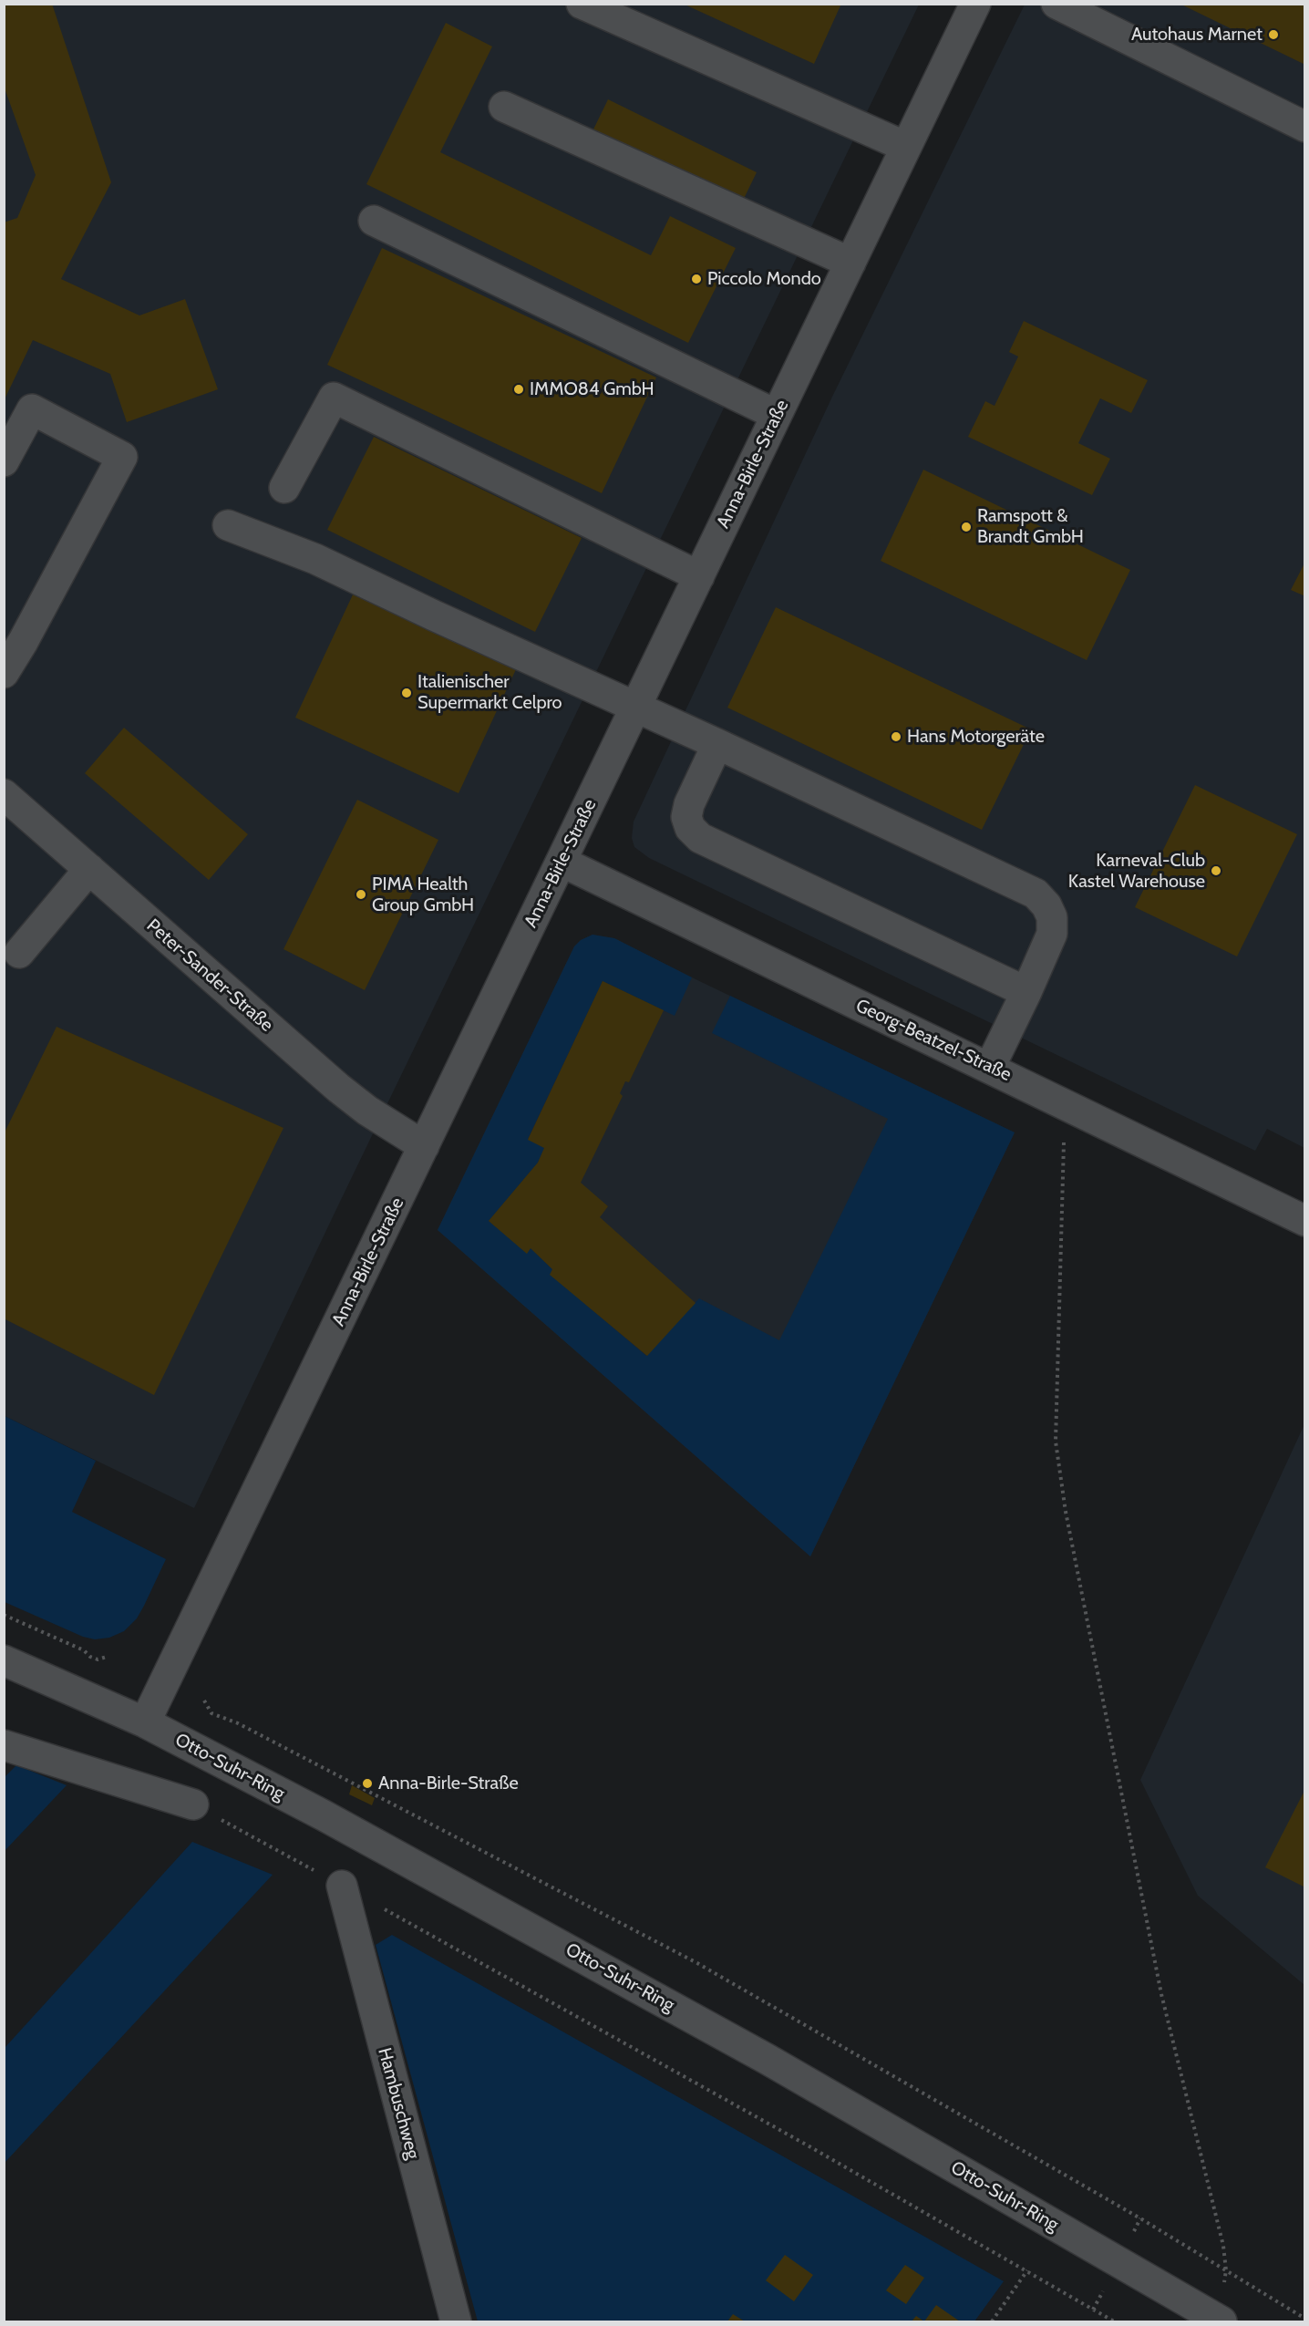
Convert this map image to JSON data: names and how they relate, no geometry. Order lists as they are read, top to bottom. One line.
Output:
{"streets":{"street":["Anna-Birle-Straße","Peter-Sander-Straße","Georg-Beatzel-Straße","Otto-Suhr-Ring","Hambuschweg"]},"crossings":[["Anna-Birle-Straße","Peter-Sander-Straße"],["Anna-Birle-Straße","Georg-Beatzel-Straße"],["Anna-Birle-Straße","Otto-Suhr-Ring"]],"places":["Autohaus Marnet","Piccolo Mondo","IMMO84 GmbH","Ramspott & Brandt GmbH","Italienischer Supermarkt Celpro","Hans Motorgeräte","Karneval-Club Kastel Warehouse","PIMA Health Group GmbH","Anna-Birle-Straße"]}
